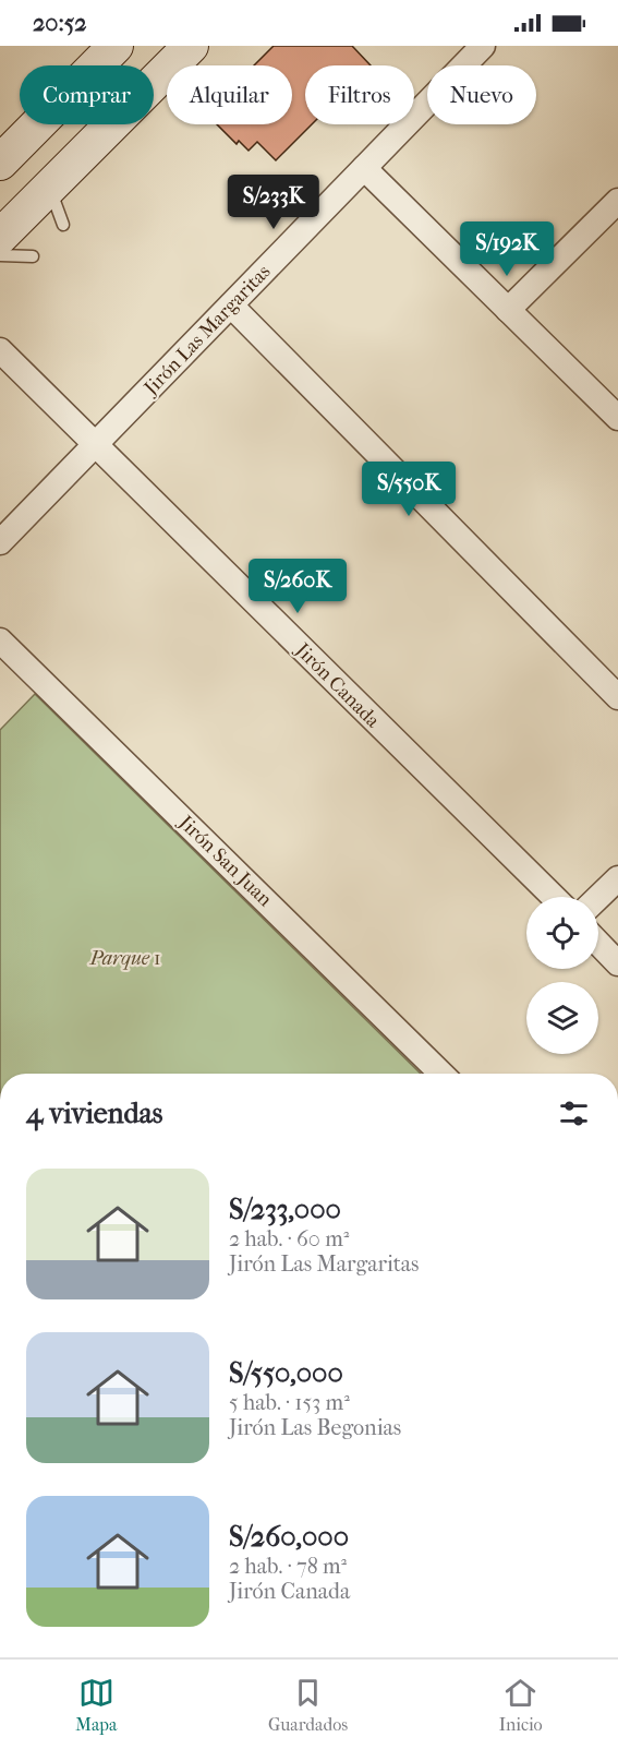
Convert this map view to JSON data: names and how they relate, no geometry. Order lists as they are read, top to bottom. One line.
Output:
{"streets":{"street":["Jirón Las Margaritas","Jirón Canada","Jirón San Juan"]},"crossings":[["Jirón Las Margaritas","Jirón Canada"]],"parks":["Parque 1"],"page":{"status":"20:52","chip":["Comprar","Alquilar","Filtros","Nuevo"],"price":["S/233K","S/192K","S/550K","S/260K"],"heading":"4 viviendas","list":[{"name":"S/233,000","note":"2 hab. · 60 m² · Jirón Las Margaritas"},{"name":"S/550,000","note":"5 hab. · 153 m² · Jirón Las Begonias"},{"name":"S/260,000","note":"2 hab. · 78 m² · Jirón Canada"}],"tabs":["Mapa","Guardados","Inicio"]}}
